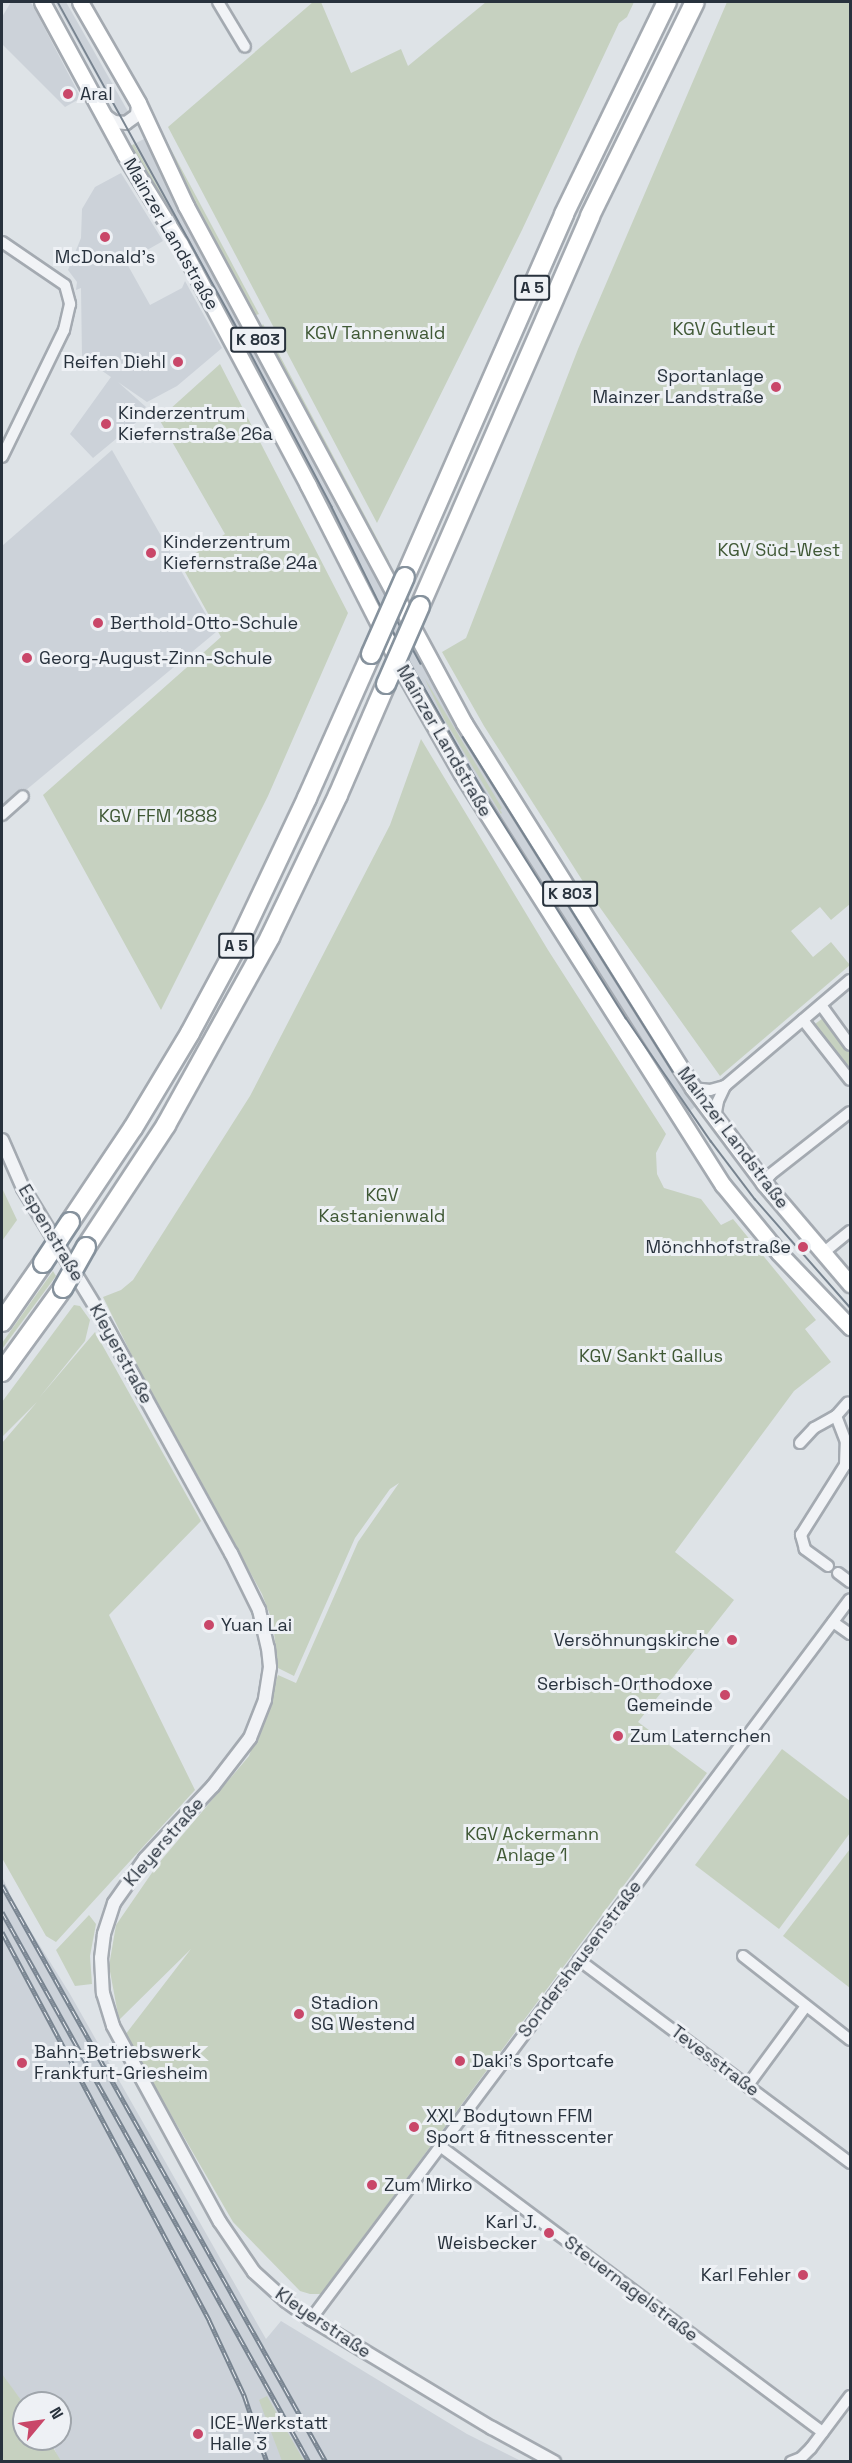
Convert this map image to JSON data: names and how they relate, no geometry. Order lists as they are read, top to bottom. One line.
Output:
{"streets":{"highway":["A 5"],"main road":["Mainzer Landstraße","K 803"],"street":["Espenstraße","Kleyerstraße","Sondershausenstraße","Tevesstraße","Steuernagelstraße"]},"crossings":[["Espenstraße","Kleyerstraße"],["Kleyerstraße","Sondershausenstraße"],["Sondershausenstraße","Tevesstraße"],["Sondershausenstraße","Steuernagelstraße"]],"parks":["KGV Gutleut","KGV Tannenwald","KGV Süd-West","KGV FFM 1888","KGV Kastanienwald","KGV Sankt Gallus","KGV Ackermann Anlage 1"],"places":["Aral","McDonald's","Reifen Diehl","Sportanlage Mainzer Landstraße","Kinderzentrum Kiefernstraße 26a","Kinderzentrum Kiefernstraße 24a","Berthold-Otto-Schule","Georg-August-Zinn-Schule","Mönchhofstraße","Yuan Lai","Versöhnungskirche","Serbisch-Orthodoxe Gemeinde","Zum Laternchen","Stadion SG Westend","Daki's Sportcafe","Bahn-Betriebswerk Frankfurt-Griesheim","XXL Bodytown FFM Sport & fitnesscenter","Zum Mirko","Karl J. Weisbecker","Karl Fehler","ICE-Werkstatt Halle 3"],"north":"top right"}
